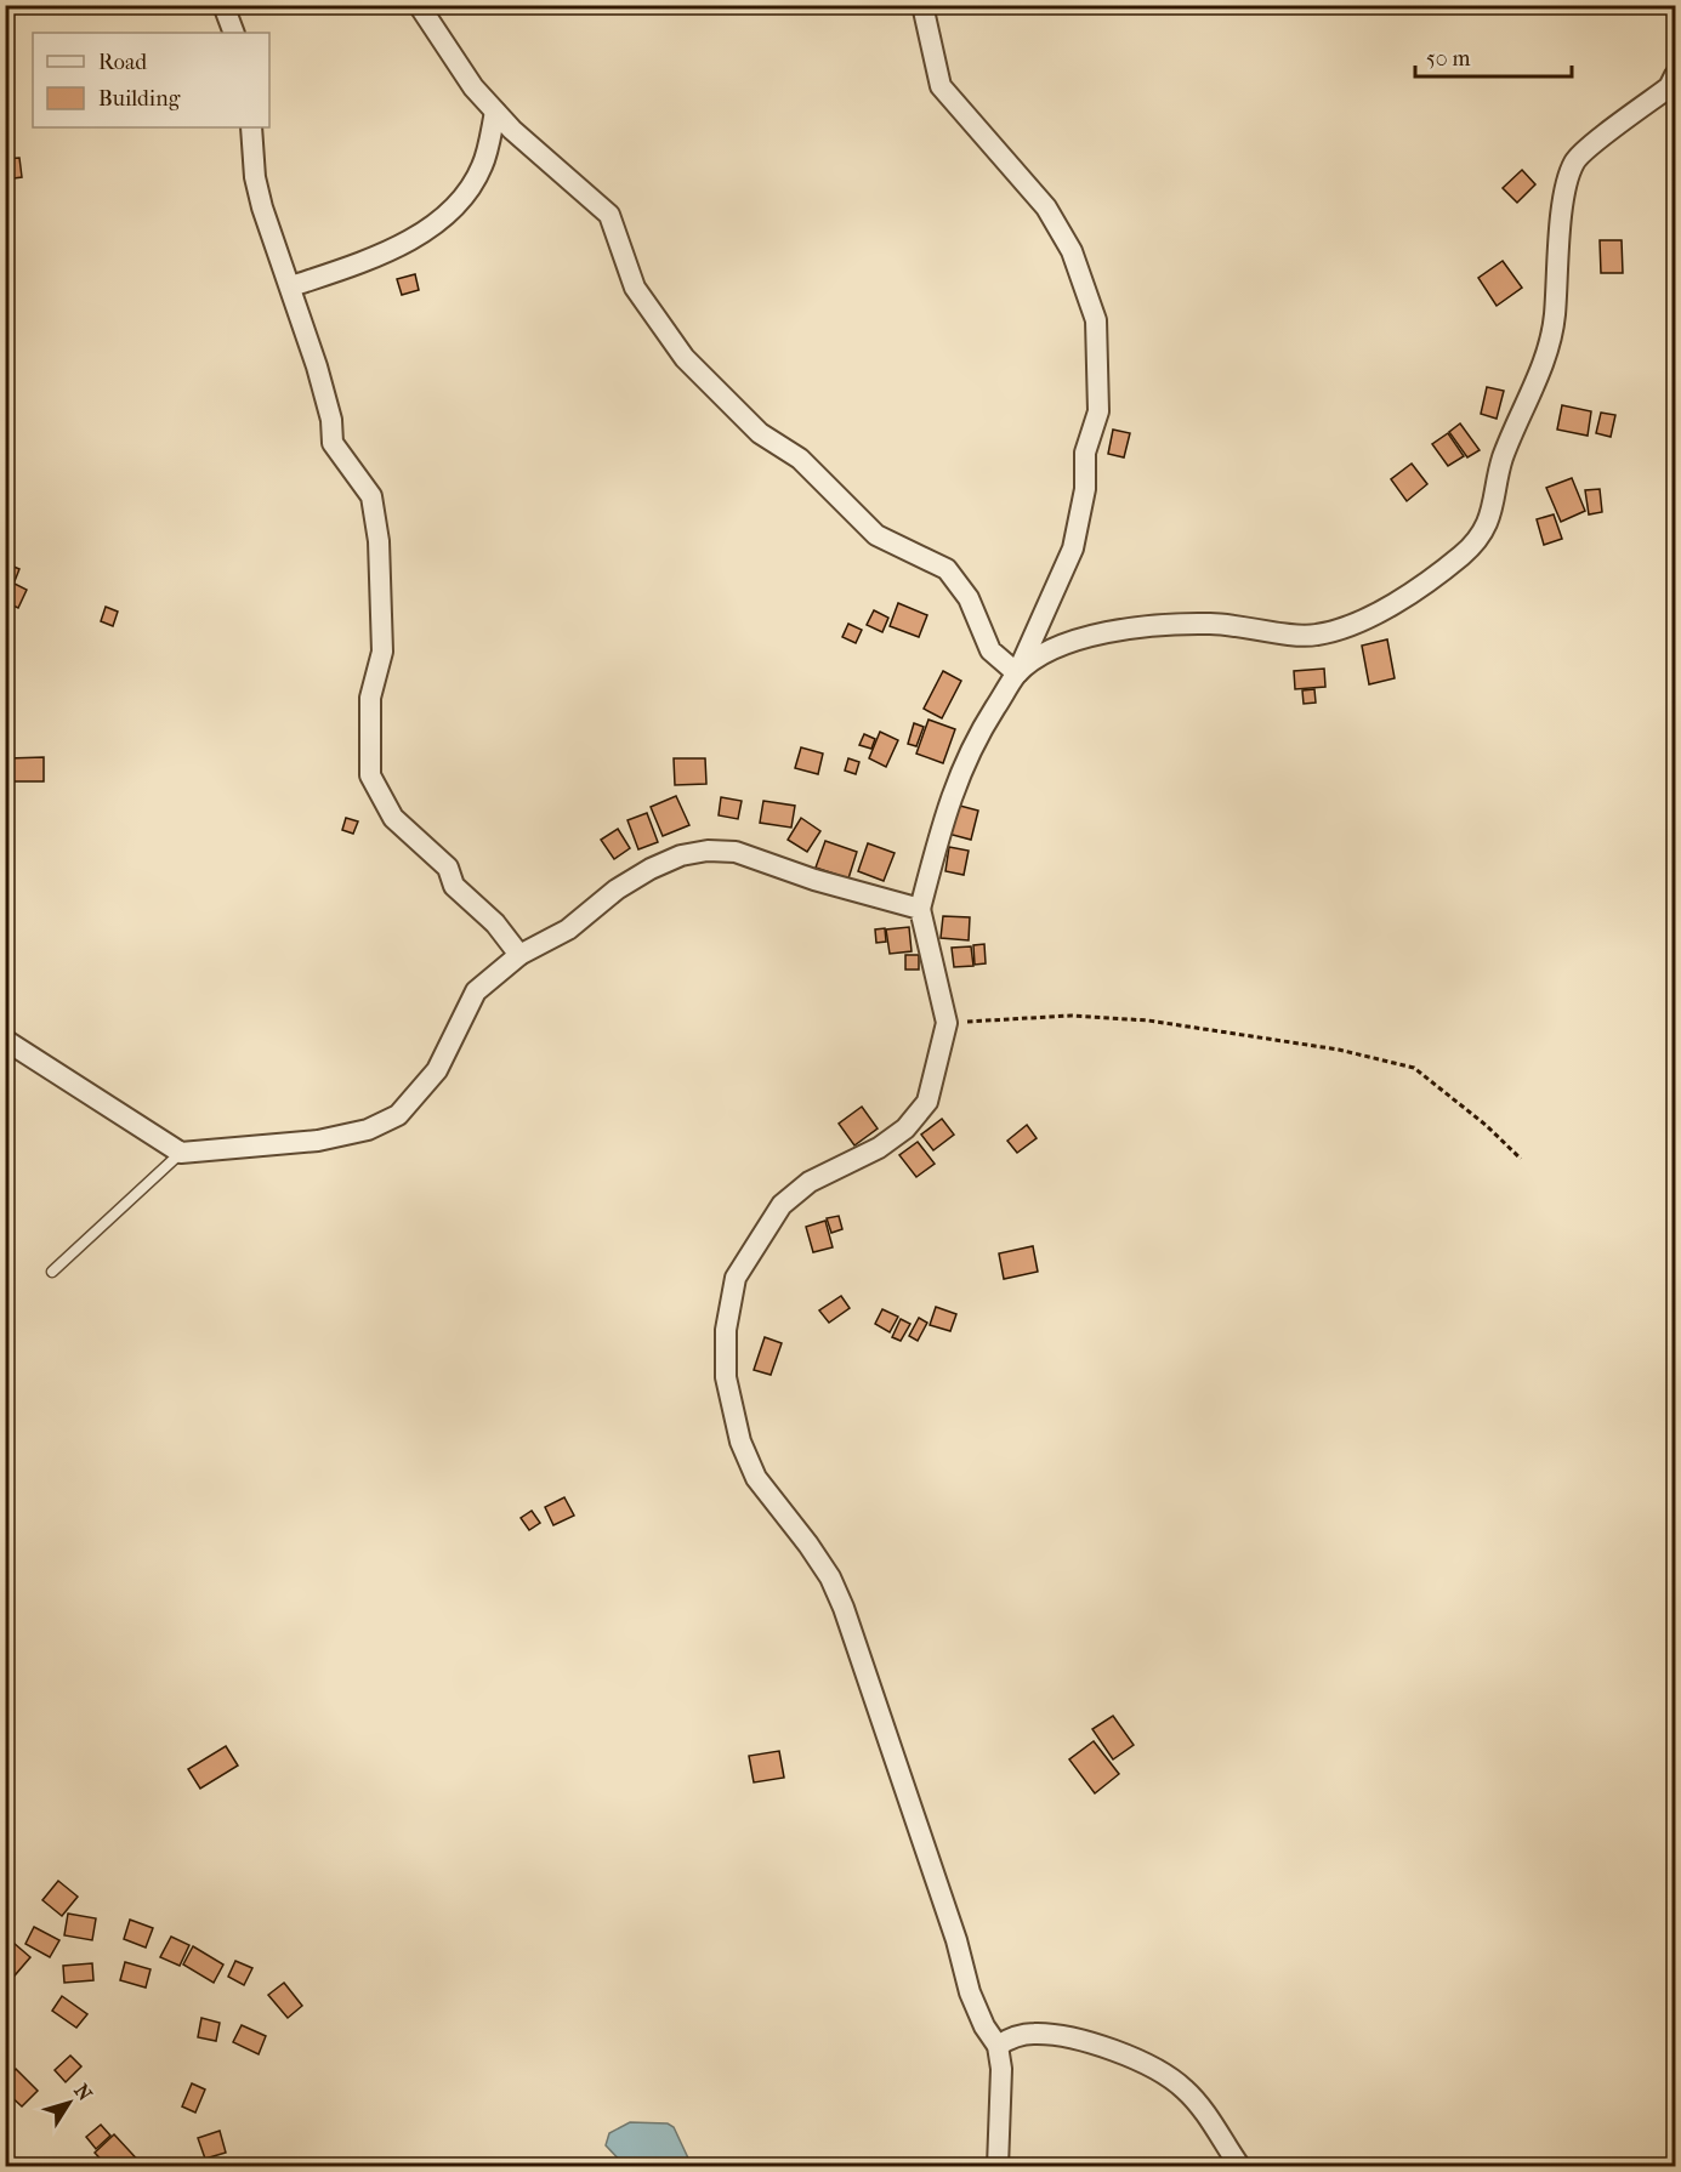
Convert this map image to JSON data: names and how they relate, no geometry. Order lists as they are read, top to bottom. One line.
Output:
{"legend":["Road","Building"],"scale_bar":"50 m","north":"top right"}
